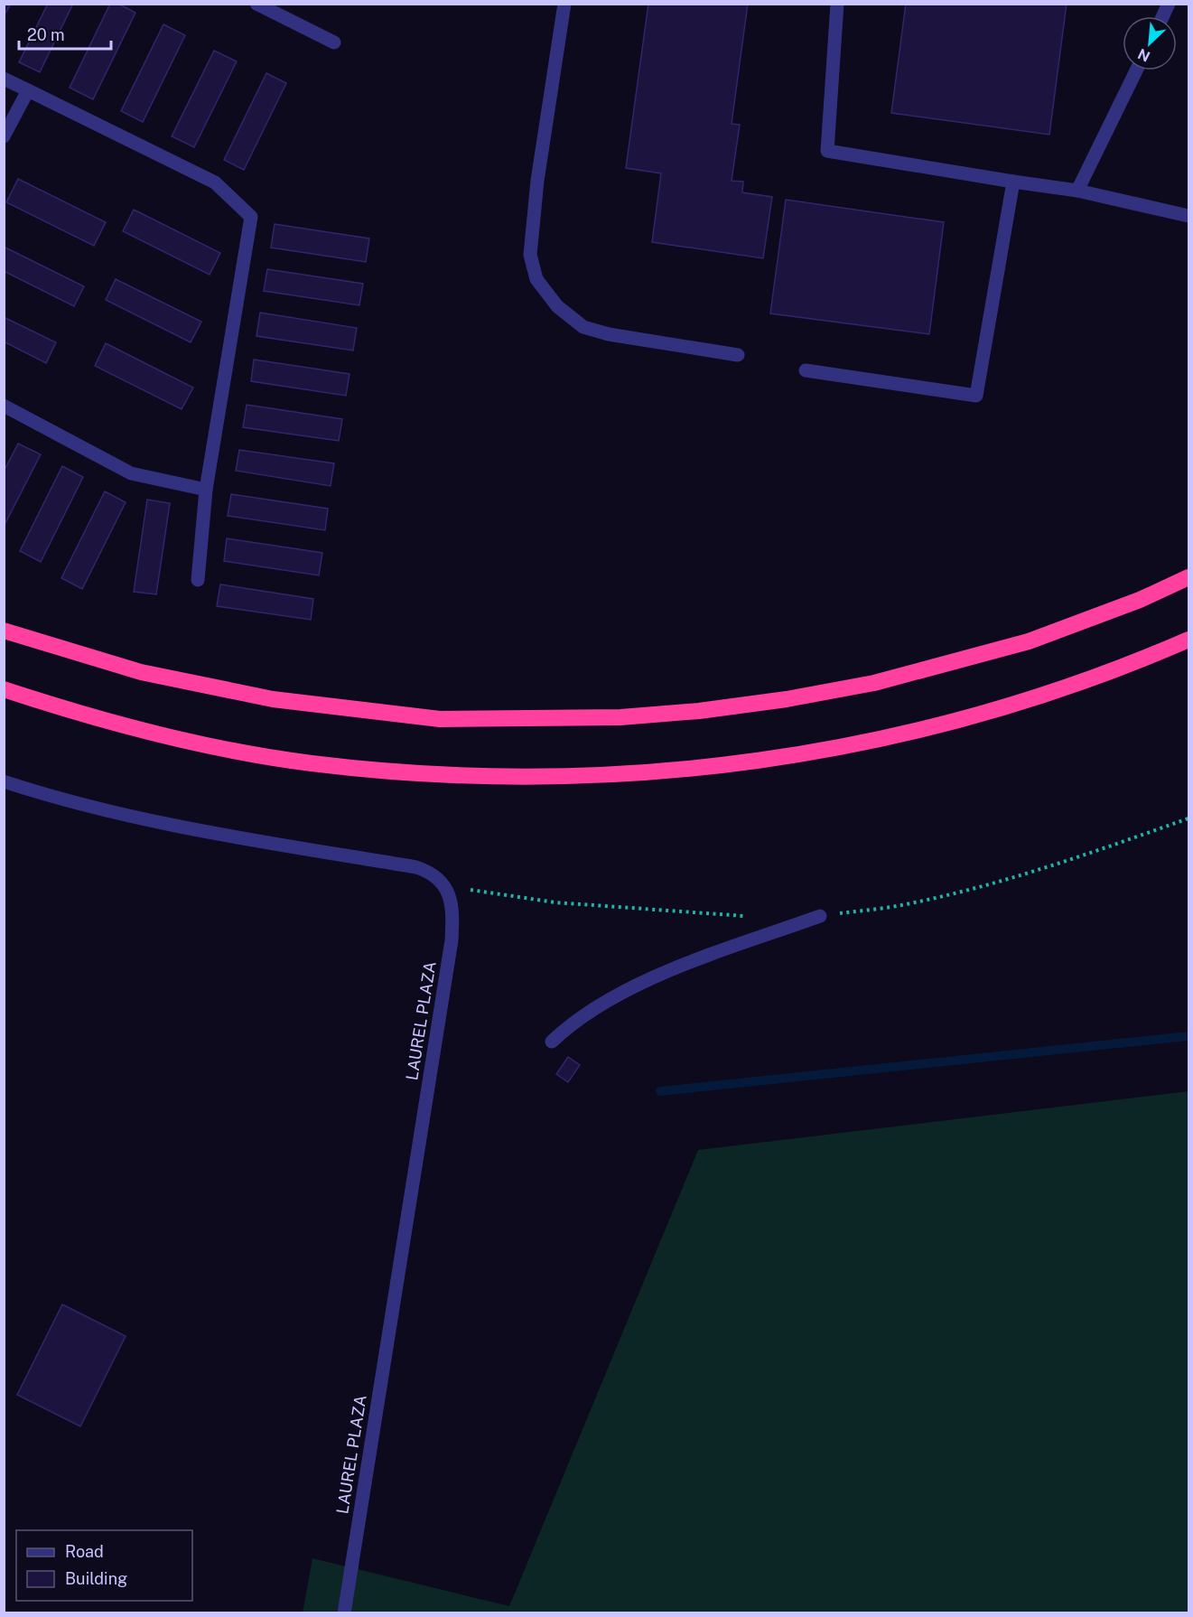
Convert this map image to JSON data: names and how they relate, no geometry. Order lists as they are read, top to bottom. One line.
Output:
{"streets":{"street":["LAUREL PLAZA"]},"legend":["Road","Building"],"scale_bar":"20 m","north":"bottom left"}
